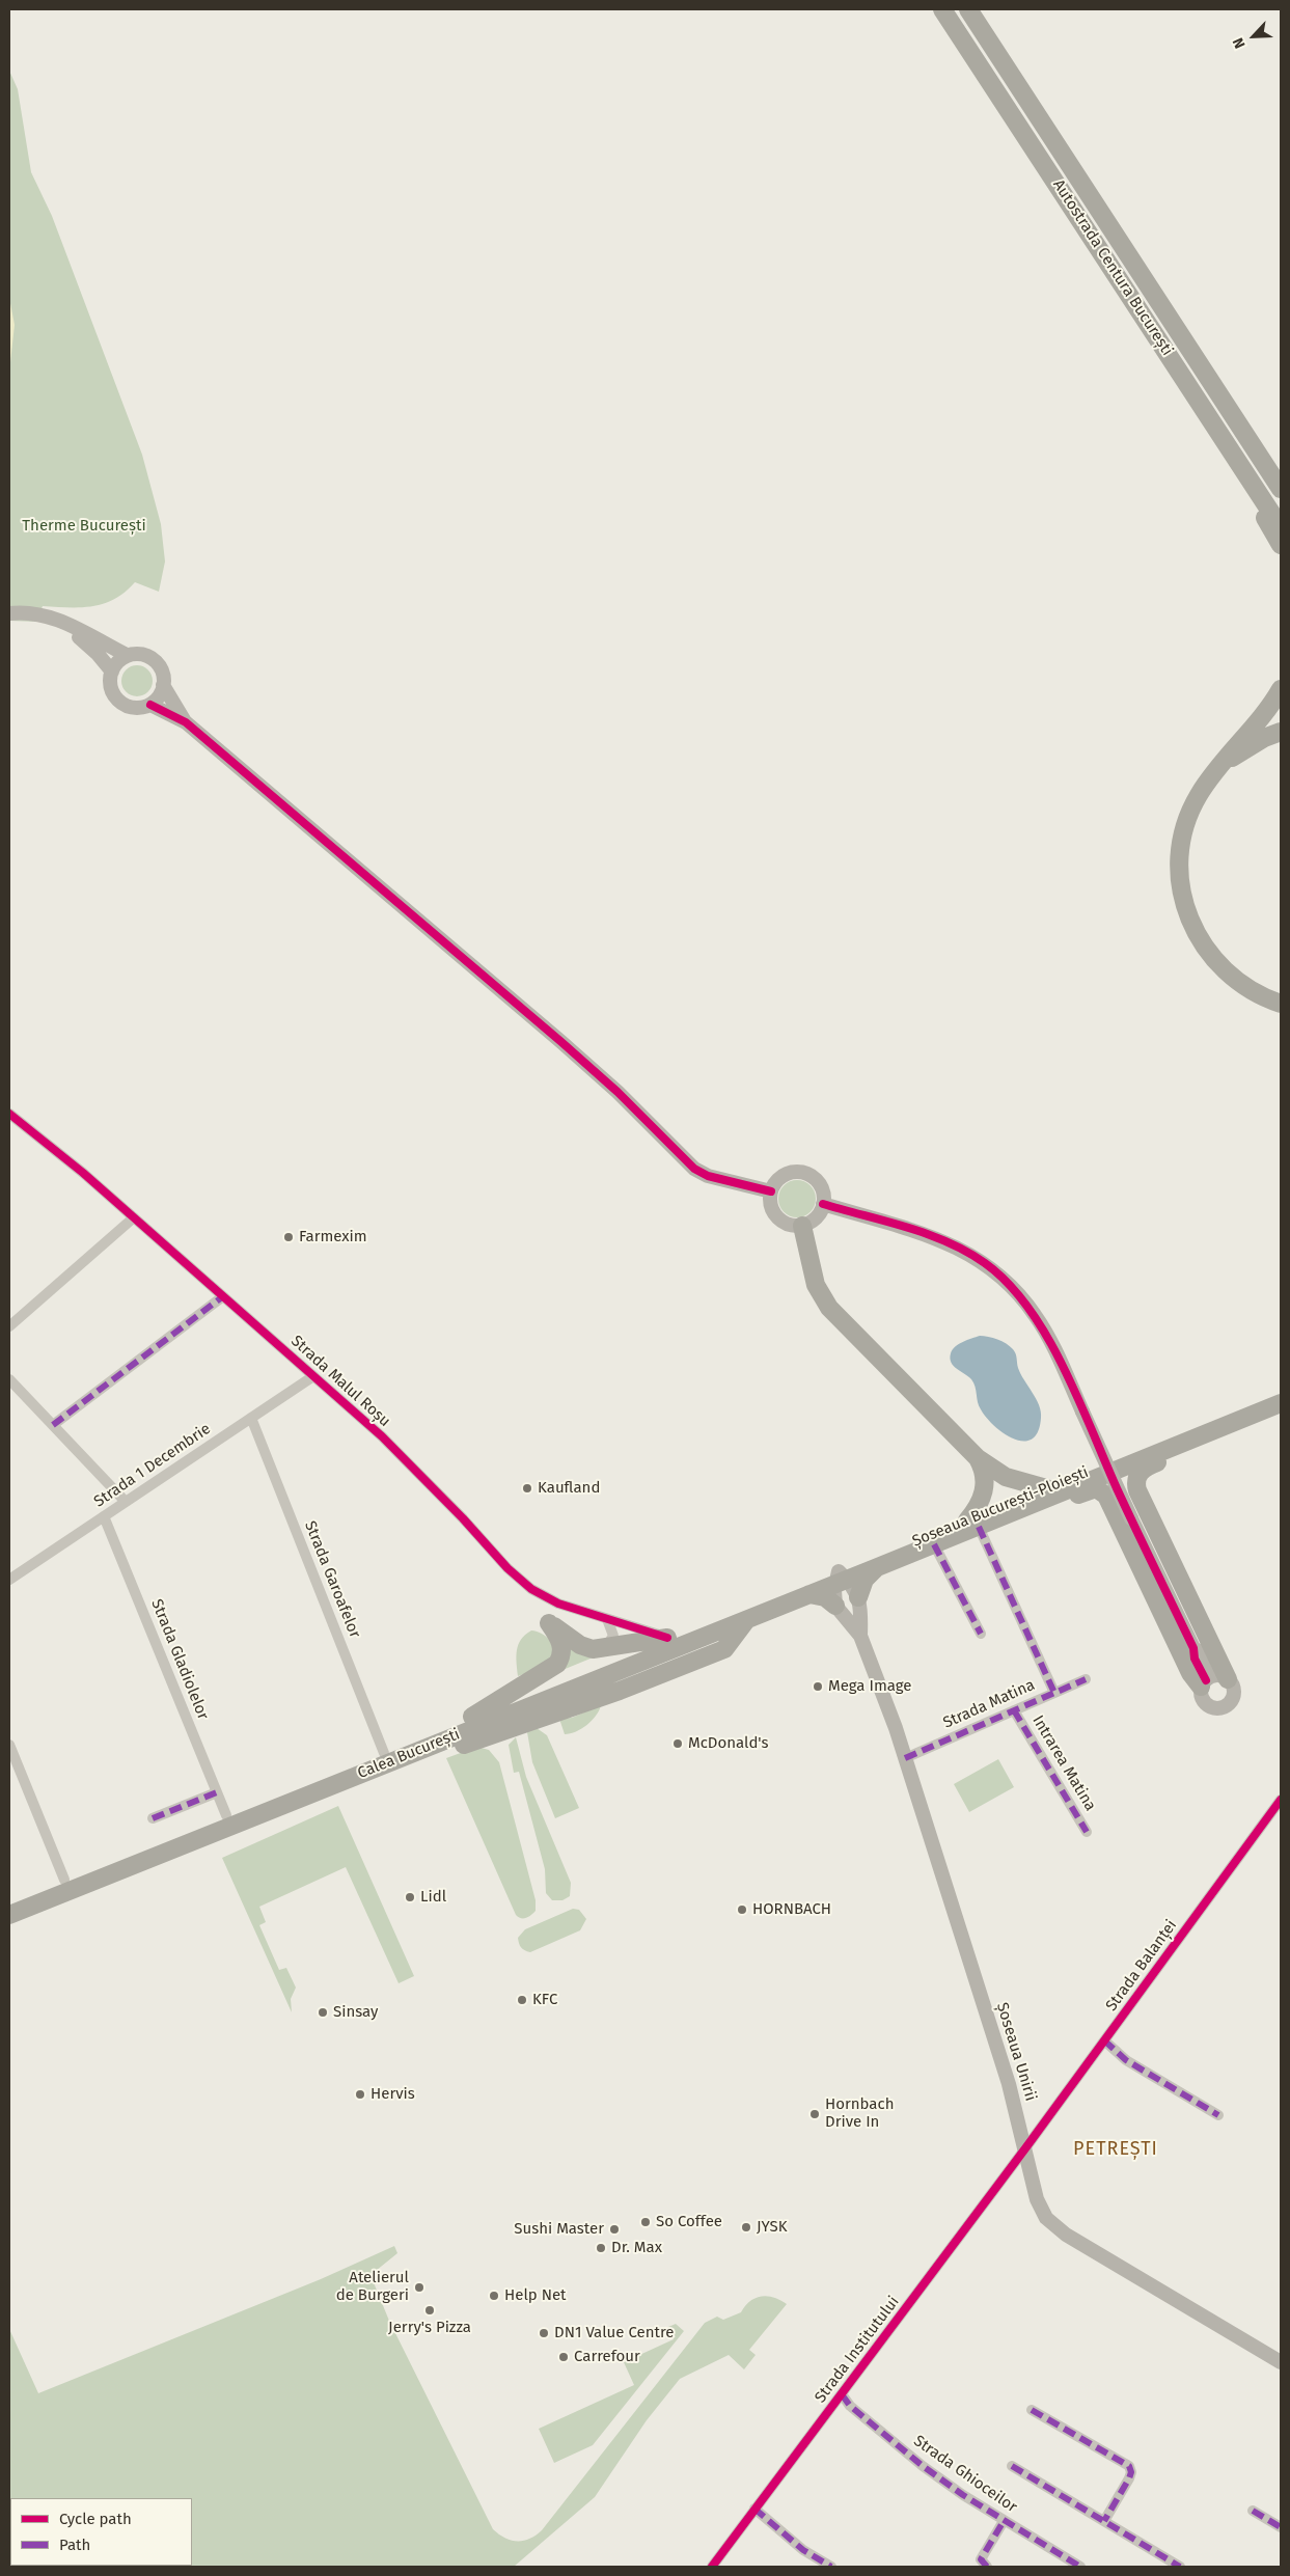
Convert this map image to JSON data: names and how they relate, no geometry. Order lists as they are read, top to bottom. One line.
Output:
{"streets":{"highway":["Autostrada Centura București","Șoseaua București-Ploiești","Calea București"],"street":["Strada Malul Roșu","Strada 1 Decembrie","Strada Garoafelor","Strada Gladiolelor","Strada Matina","Intrarea Matina","Strada Balanței","Șoseaua Unirii","Strada Institutului","Strada Ghioceilor"]},"crossings":[["Strada Malul Roșu","Strada 1 Decembrie"],["Strada Malul Roșu","Calea București"],["Strada 1 Decembrie","Strada Garoafelor"],["Strada 1 Decembrie","Strada Gladiolelor"],["Șoseaua București-Ploiești","Calea București"],["Strada Garoafelor","Calea București"],["Strada Gladiolelor","Calea București"],["Strada Matina","Intrarea Matina"],["Strada Matina","Șoseaua Unirii"],["Strada Balanței","Șoseaua Unirii"],["Strada Balanței","Strada Institutului"],["Șoseaua Unirii","Strada Institutului"],["Strada Institutului","Strada Ghioceilor"]],"districts":["PETREȘTI"],"parks":["Therme București"],"places":["Farmexim","Kaufland","Mega Image","McDonald's","Lidl","HORNBACH","KFC","Sinsay","Hervis","Hornbach Drive In","So Coffee","JYSK","Sushi Master","Dr. Max","Atelierul de Burgeri","Help Net","Jerry's Pizza","DN1 Value Centre","Carrefour"],"legend":["Cycle path","Path"],"north":"bottom left"}
